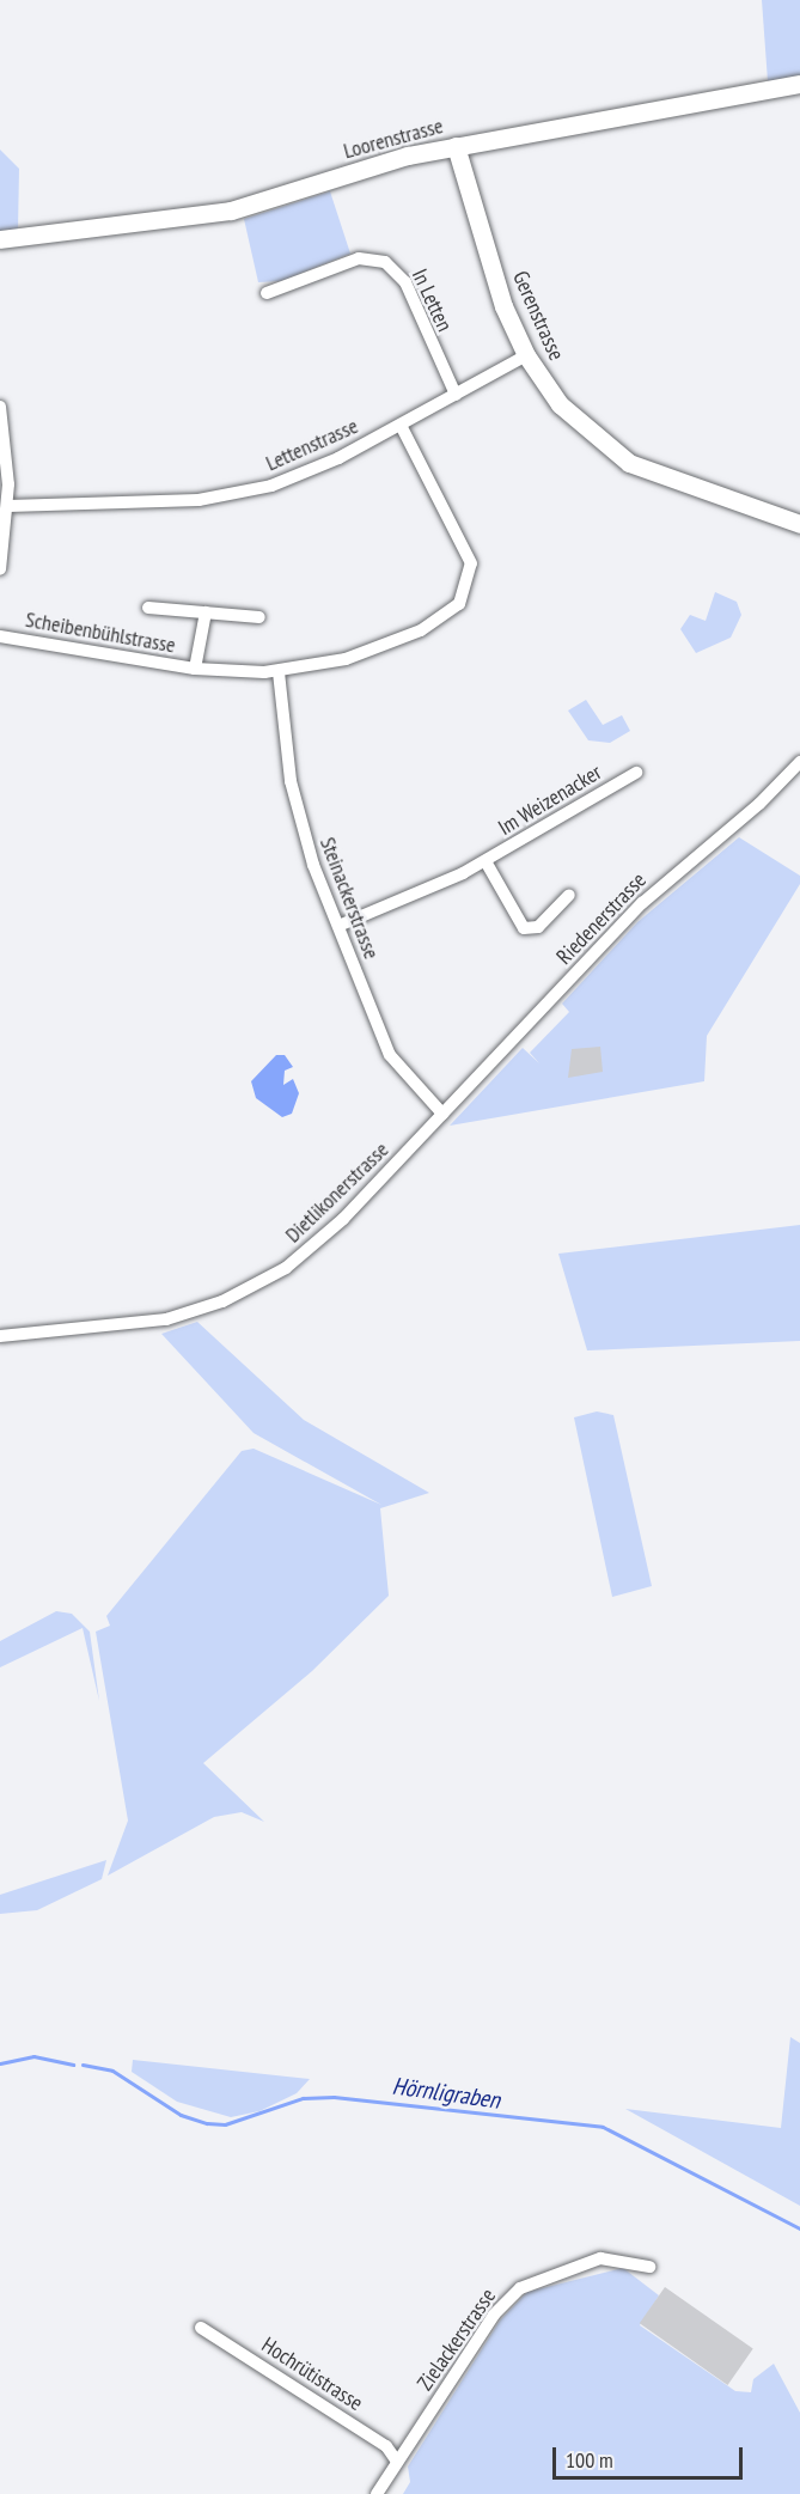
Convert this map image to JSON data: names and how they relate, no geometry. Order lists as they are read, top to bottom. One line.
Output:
{"streets":{"street":["Loorenstrasse","In Letten","Gerenstrasse","Lettenstrasse","Scheibenbühlstrasse","Im Weizenacker","Steinackerstrasse","Riedenerstrasse","Dietlikonerstrasse","Zielackerstrasse","Hochrütistrasse"]},"crossings":[["Loorenstrasse","Gerenstrasse"],["In Letten","Lettenstrasse"],["Gerenstrasse","Lettenstrasse"],["Lettenstrasse","Scheibenbühlstrasse"],["Scheibenbühlstrasse","Steinackerstrasse"],["Im Weizenacker","Steinackerstrasse"],["Steinackerstrasse","Riedenerstrasse"],["Steinackerstrasse","Dietlikonerstrasse"],["Riedenerstrasse","Dietlikonerstrasse"],["Zielackerstrasse","Hochrütistrasse"]],"water":["Hörnligraben"],"scale_bar":"100 m"}
